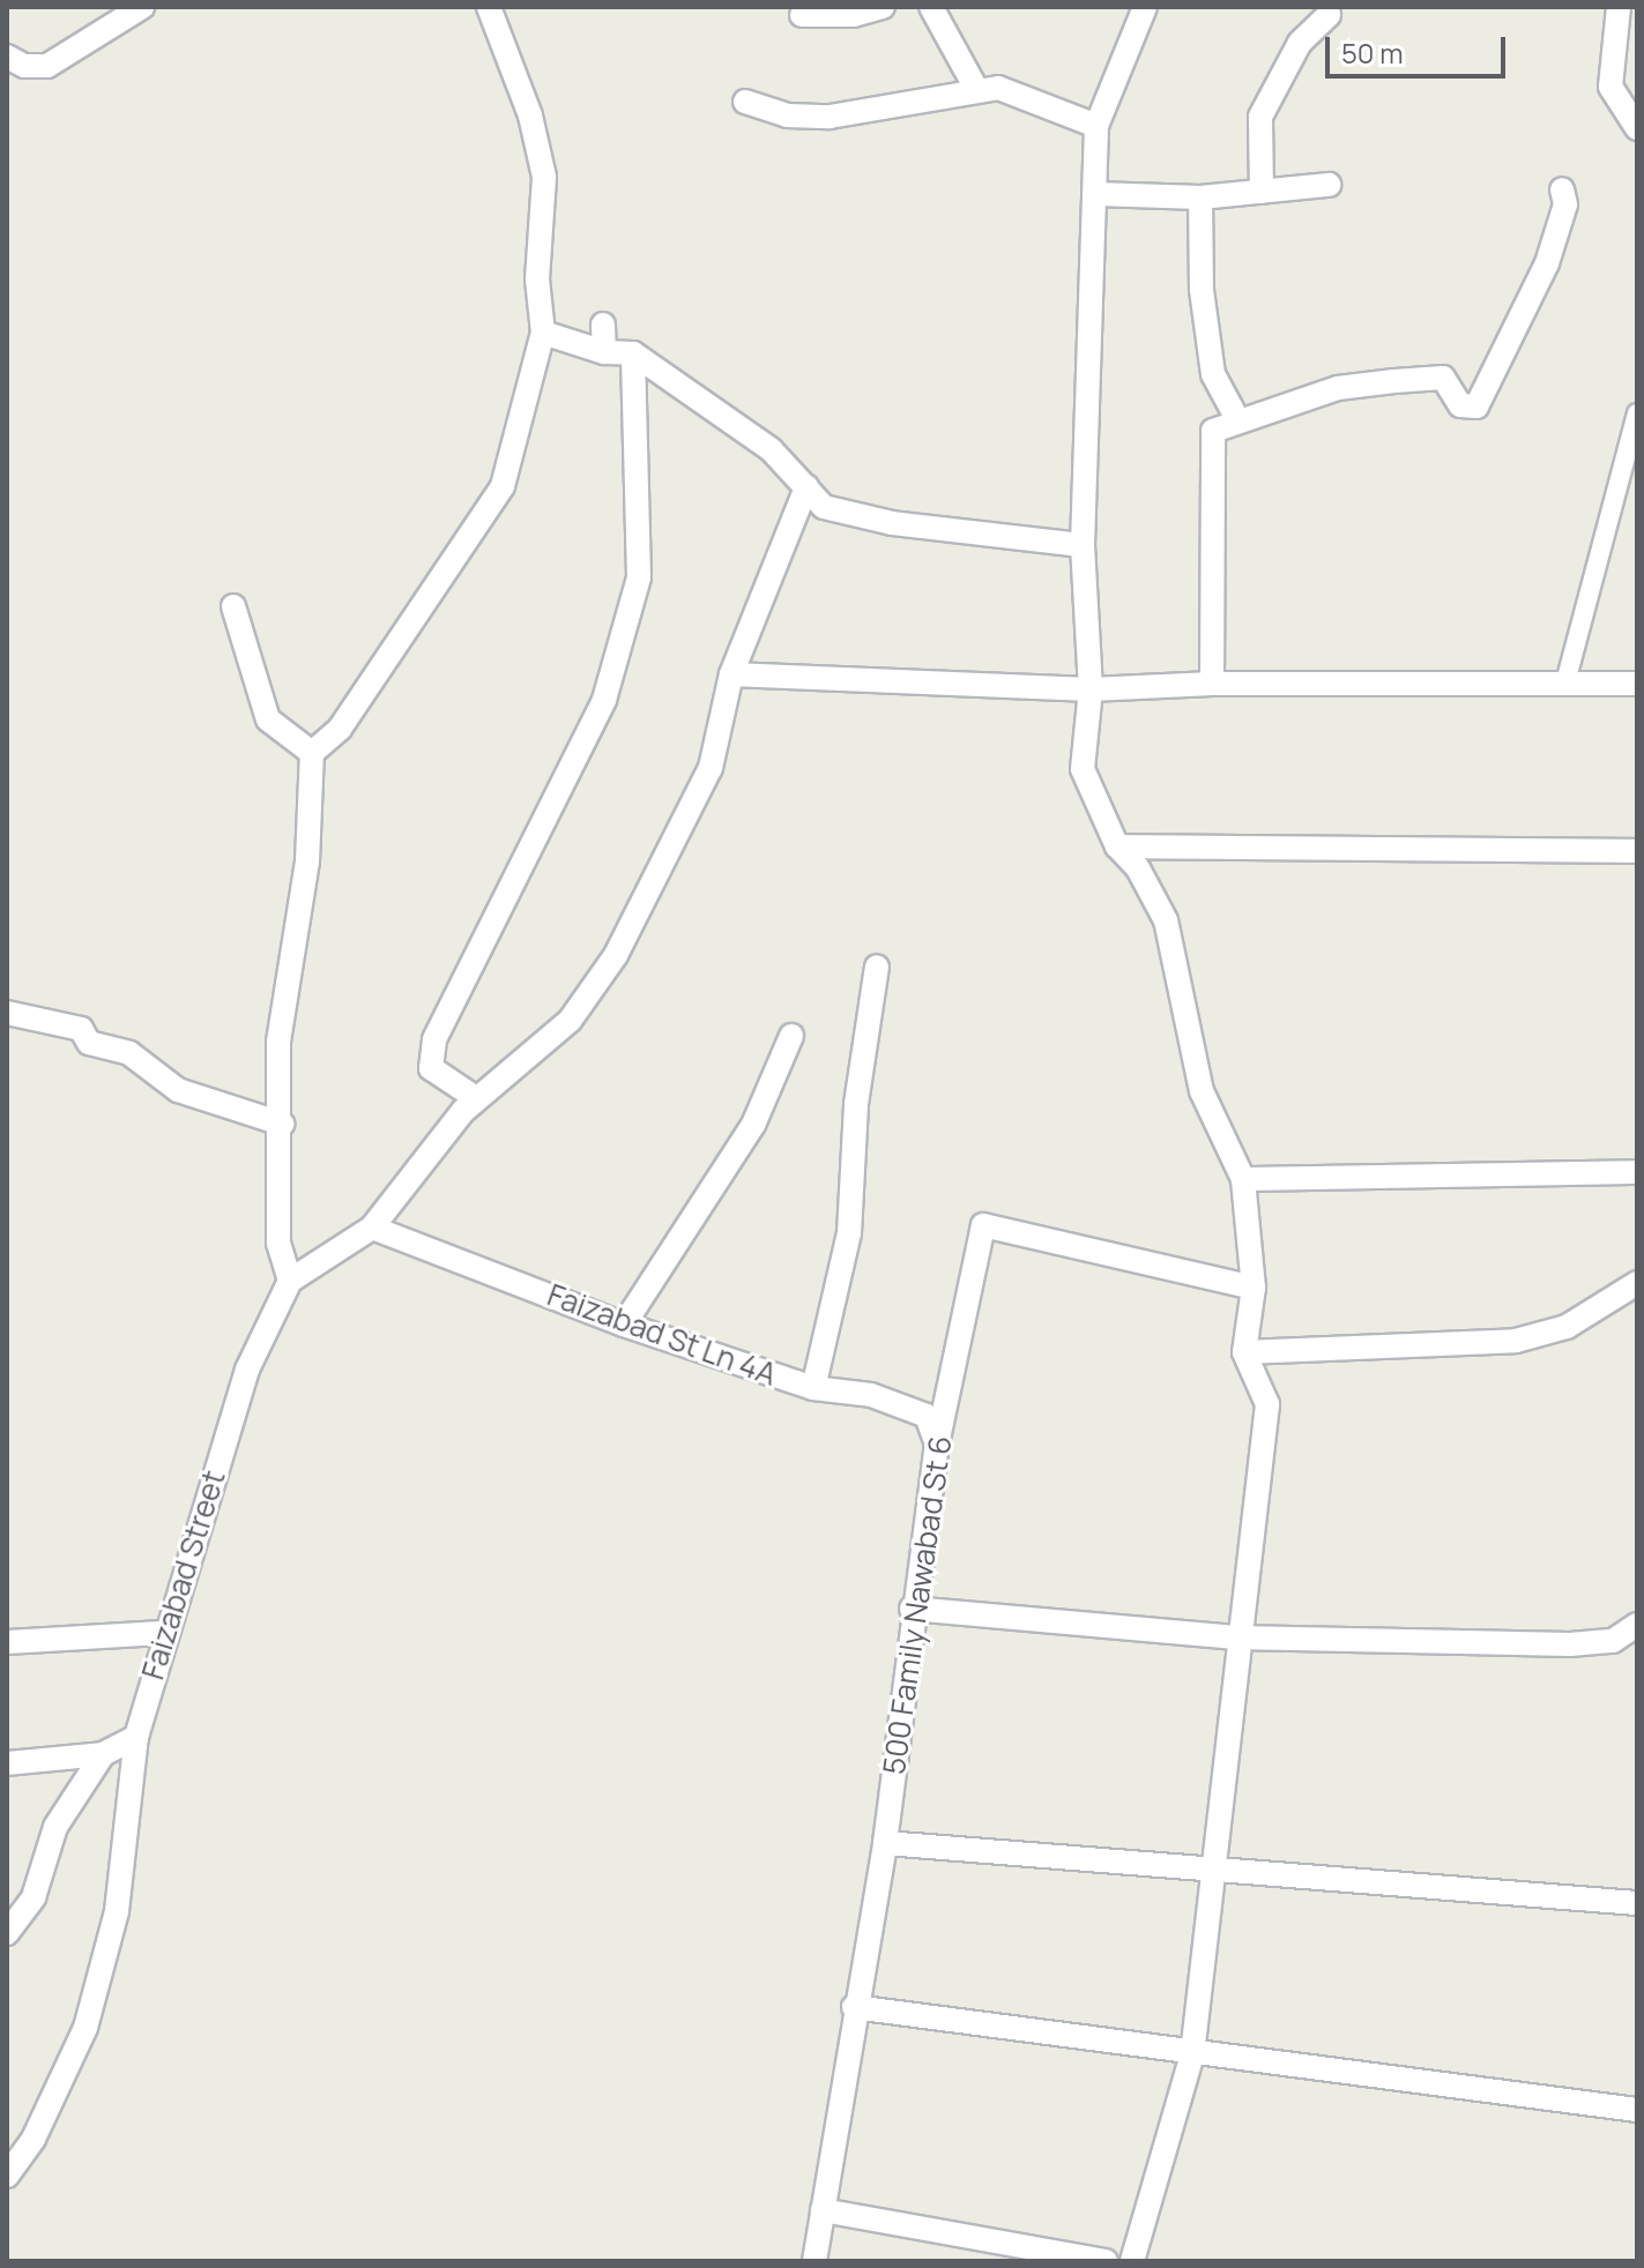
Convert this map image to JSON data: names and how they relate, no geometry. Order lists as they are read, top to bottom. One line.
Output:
{"streets":{"street":["Faizabad St Ln 4A","Faizabad Street","500 Family Nawabad St 6"]},"crossings":[["Faizabad St Ln 4A","500 Family Nawabad St 6"]],"scale_bar":"50 m"}
